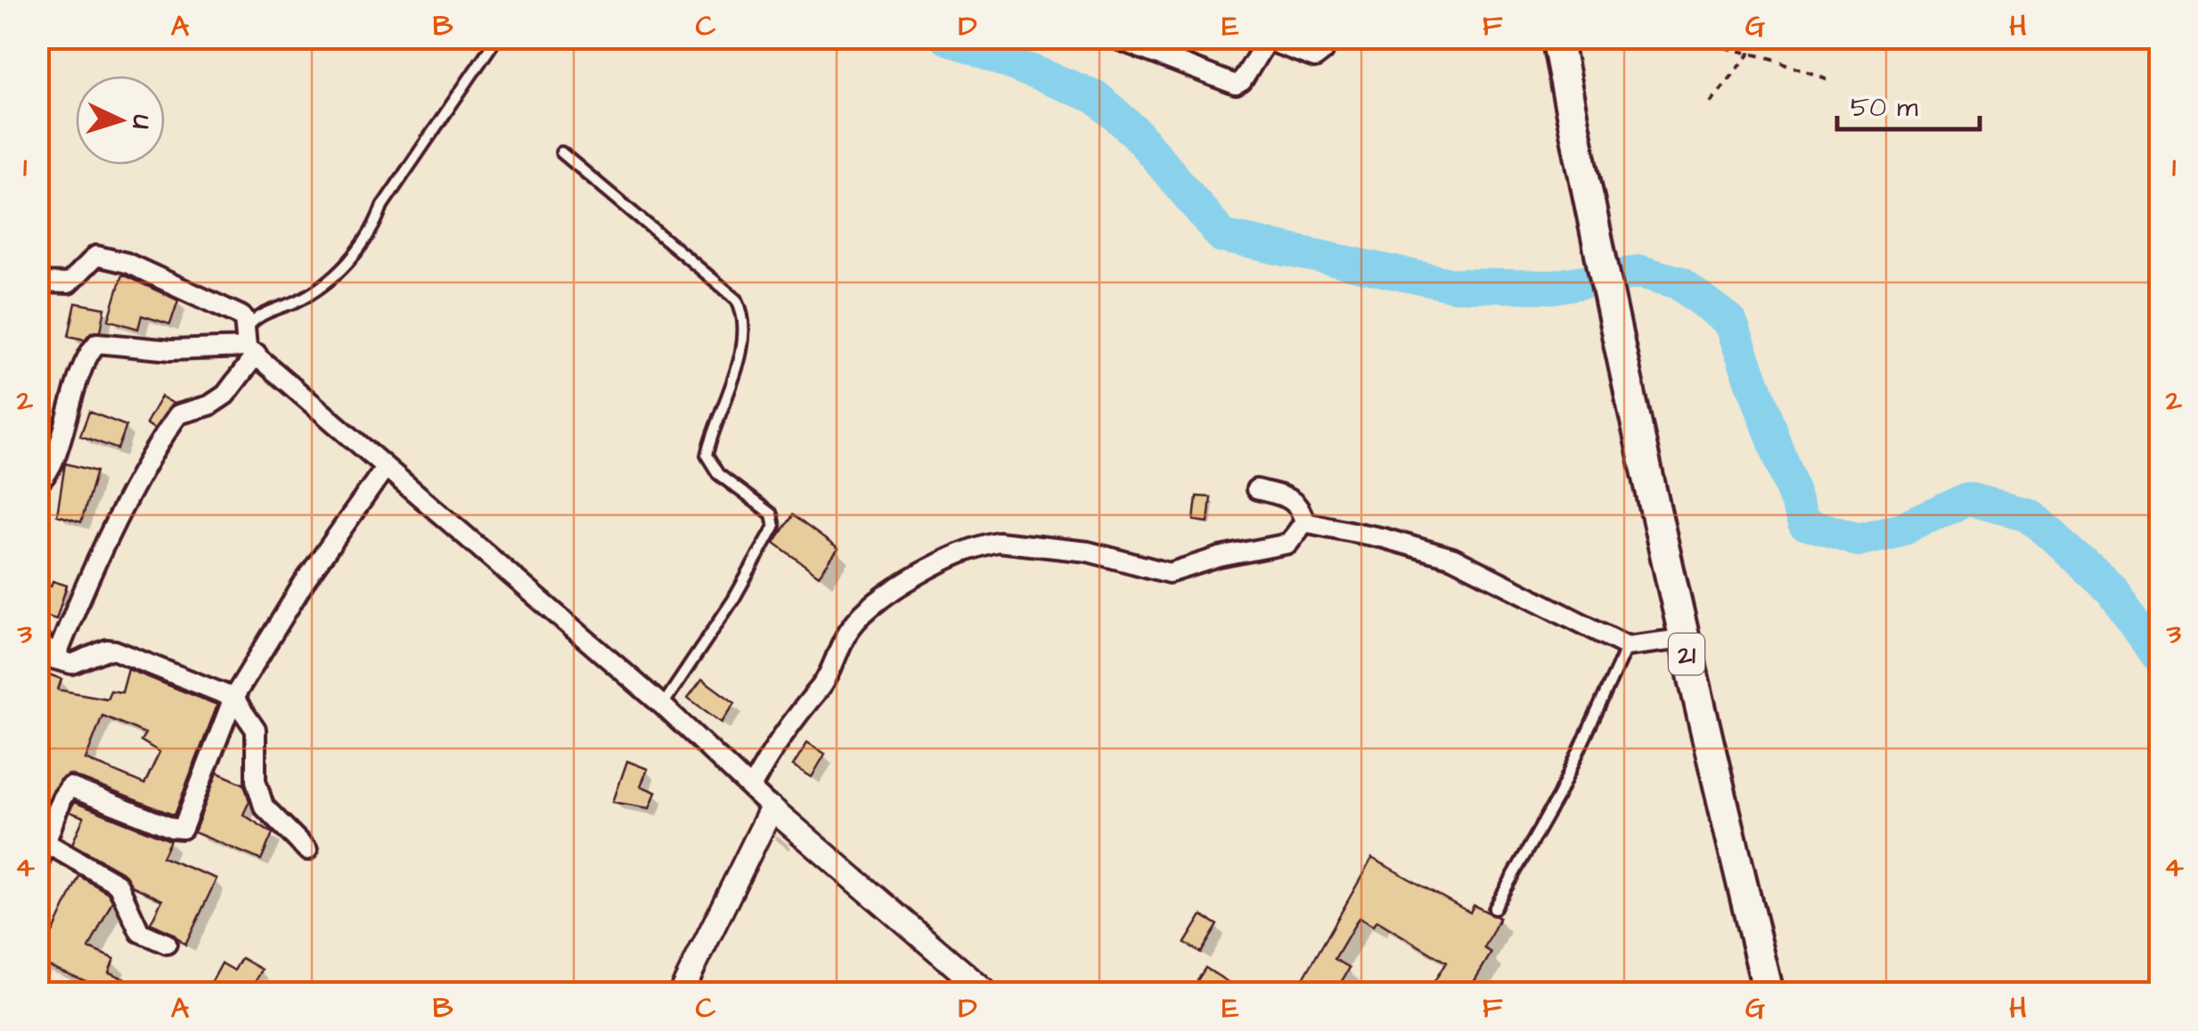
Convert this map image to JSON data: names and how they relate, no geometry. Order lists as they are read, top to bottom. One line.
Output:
{"streets":{"highway":["21"]},"scale_bar":"50 m","north":"right","grid":{"columns":["A","B","C","D","E","F","G","H"],"rows":["1","2","3","4"]}}
